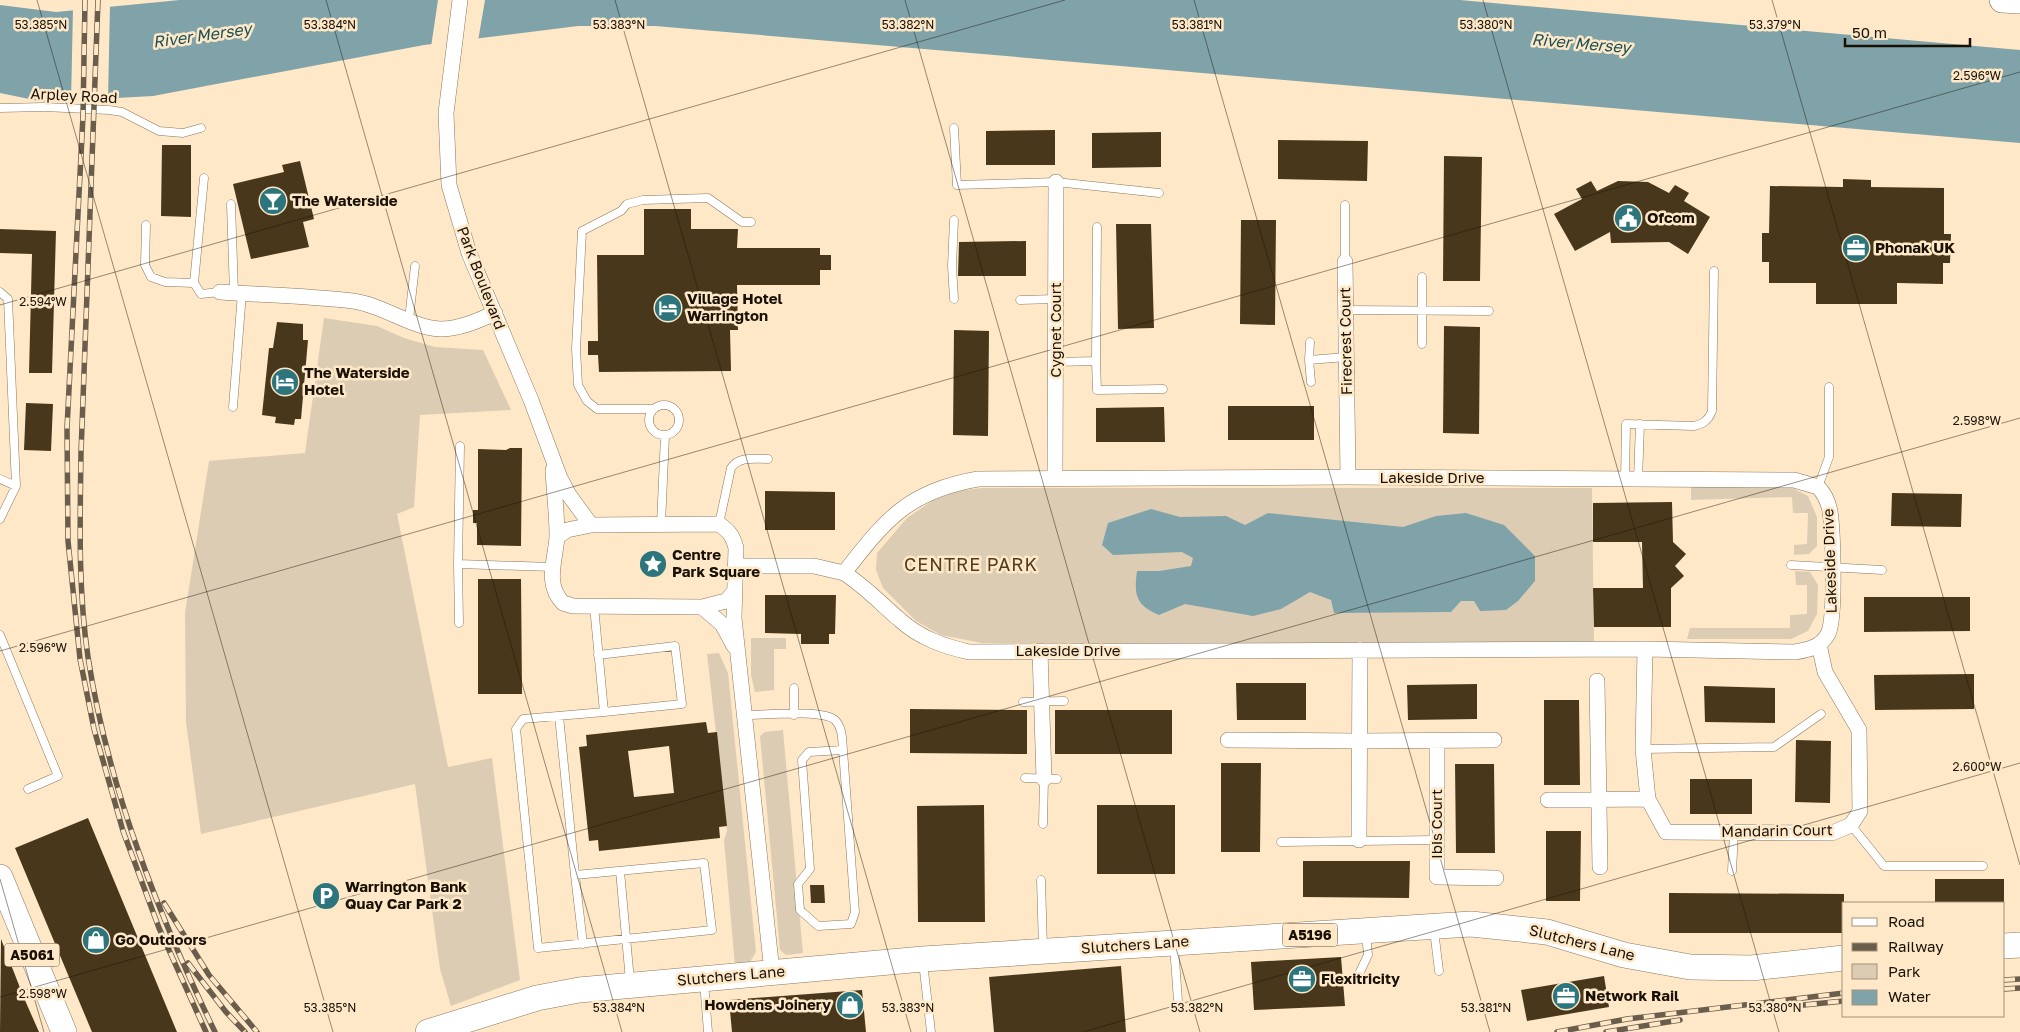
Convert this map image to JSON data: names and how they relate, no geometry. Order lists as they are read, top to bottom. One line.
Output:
{"streets":{"highway":["A5196","Slutchers Lane","A5061"],"street":["Park Boulevard","Cygnet Court","Firecrest Court","Lakeside Drive","Ibis Court","Mandarin Court"],"lane":["Arpley Road"]},"crossings":[["Cygnet Court","Lakeside Drive"],["Firecrest Court","Lakeside Drive"],["Lakeside Drive","Mandarin Court"]],"districts":["CENTRE PARK"],"water":["River Mersey"],"places":{"bar":["The Waterside"],"public building":["Ofcom"],"office":["Phonak UK","Flexitricity","Network Rail"],"hotel":["Village Hotel Warrington","The Waterside Hotel"],"place":["Centre Park Square"],"parking":["Warrington Bank Quay Car Park 2"],"shop":["Go Outdoors","Howdens Joinery"]},"legend":["Road","Railway","Park","Water"],"scale_bar":"50 m","coordinates":["53.385°N","53.384°N","53.383°N","53.382°N","53.381°N","53.380°N","53.379°N","2.596°W","2.594°W","2.598°W","2.600°W"]}
